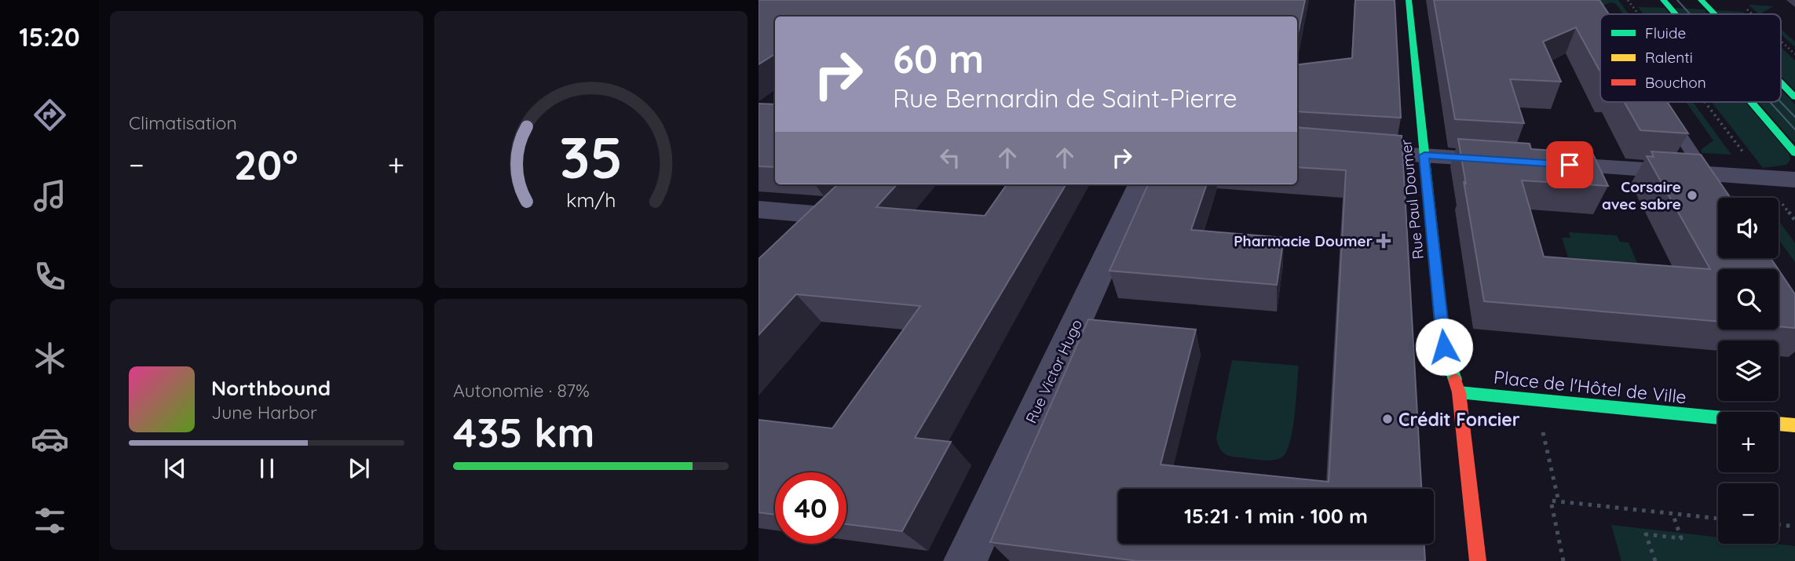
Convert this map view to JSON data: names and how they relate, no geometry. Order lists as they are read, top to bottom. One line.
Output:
{"streets":{"street":["Rue Paul Doumer","Rue Victor Hugo","Place de l'Hôtel de Ville"]},"crossings":[["Rue Paul Doumer","Place de l'Hôtel de Ville"]],"places":{"other":["Corsaire avec sabre","Crédit Foncier"],"health":["Pharmacie Doumer"]},"legend":["Fluide","Ralenti","Bouchon"],"page":{"tabs":"15:20","tile":["Climatisation",["Autonomie · 87%","435 km"]],"turn":["60 m","Rue Bernardin de Saint-Pierre"],"heat":["−","20°","+"],"map_buttons":["+","−"],"song":["Northbound","June Harbor"],"limit":"40","trip":"15:21 · 1 min · 100 m","gauge":["35","km/h"]}}
